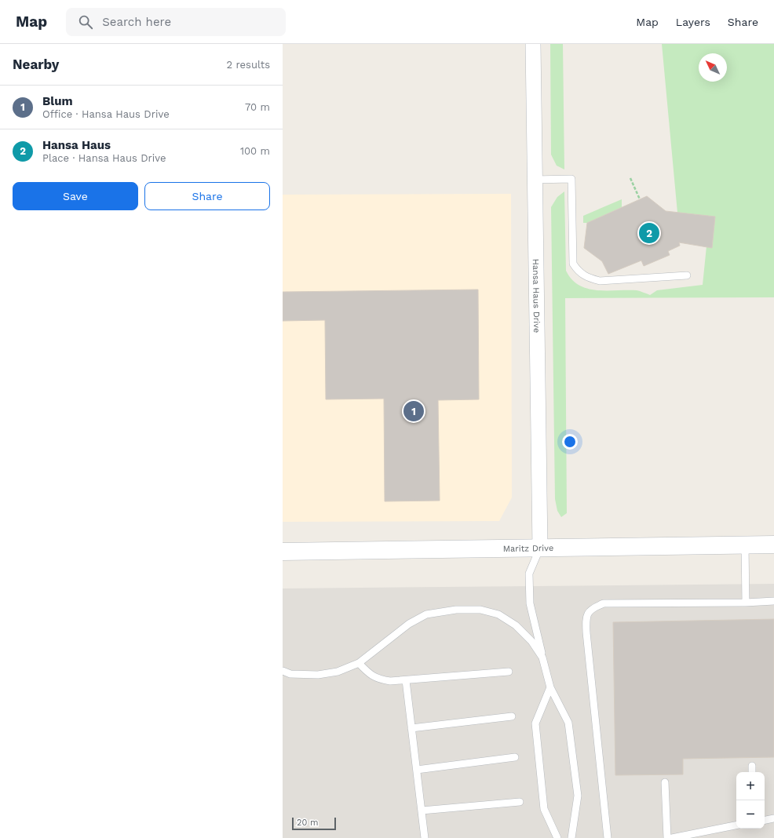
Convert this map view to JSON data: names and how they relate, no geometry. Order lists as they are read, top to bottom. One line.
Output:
{"streets":{"street":["Hansa Haus Drive","Maritz Drive"]},"crossings":[["Hansa Haus Drive","Maritz Drive"]],"scale_bar":"20 m","north":"top left","page":{"header":"Map","search":"Search here","nav":["Map","Layers","Share"],"heading":["Nearby","2 results"],"list":[{"mark":"1","name":"Blum","note":"Office · Hansa Haus Drive","value":"70 m"},{"mark":"2","name":"Hansa Haus","note":"Place · Hansa Haus Drive","value":"100 m"}],"buttons":["Save","Share"],"pins":["2","1"],"map_buttons":["+","−"],"scale":"20 m"}}
